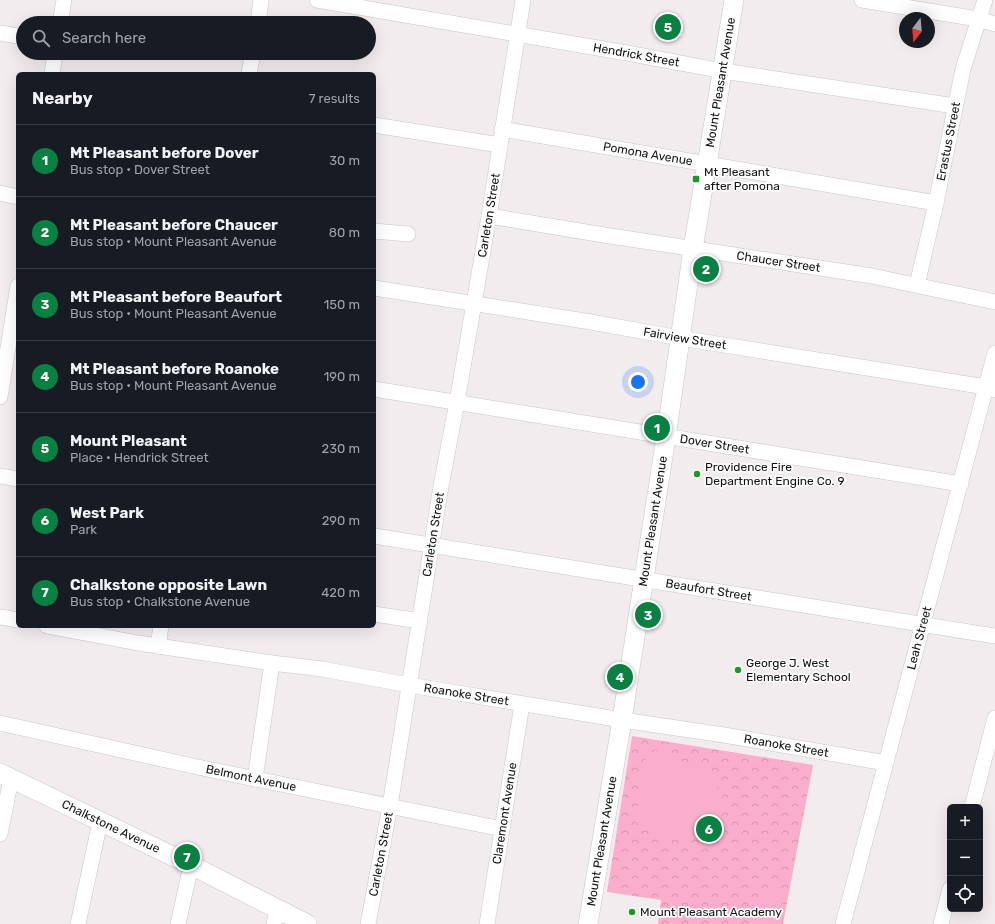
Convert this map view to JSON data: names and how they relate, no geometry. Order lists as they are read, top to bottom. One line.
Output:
{"streets":{"main road":["Mount Pleasant Avenue","Chalkstone Avenue"],"street":["Hendrick Street","Erastus Street","Pomona Avenue","Carleton Street","Chaucer Street","Fairview Street","Dover Street","Beaufort Street","Leah Street","Roanoke Street","Belmont Avenue","Claremont Avenue"]},"crossings":[["Hendrick Street","Mount Pleasant Avenue"],["Hendrick Street","Erastus Street"],["Mount Pleasant Avenue","Pomona Avenue"],["Mount Pleasant Avenue","Chaucer Street"],["Mount Pleasant Avenue","Fairview Street"],["Mount Pleasant Avenue","Dover Street"],["Mount Pleasant Avenue","Beaufort Street"],["Mount Pleasant Avenue","Roanoke Street"],["Erastus Street","Pomona Avenue"],["Erastus Street","Chaucer Street"],["Pomona Avenue","Carleton Street"],["Carleton Street","Chaucer Street"],["Carleton Street","Fairview Street"],["Carleton Street","Dover Street"],["Carleton Street","Beaufort Street"],["Carleton Street","Roanoke Street"],["Carleton Street","Belmont Avenue"],["Fairview Street","Leah Street"],["Dover Street","Leah Street"],["Beaufort Street","Leah Street"],["Leah Street","Roanoke Street"],["Roanoke Street","Claremont Avenue"],["Belmont Avenue","Claremont Avenue"]],"places":{"transit":["Mt Pleasant after Pomona"],"other":["Providence Fire Department Engine Co. 9","George J. West Elementary School","Mount Pleasant Academy"]},"north":"bottom","page":{"pins":["5","2","1","3","4","6","7"],"search":"Search here","heading":["Nearby","7 results"],"list":[{"mark":"1","name":"Mt Pleasant before Dover","note":"Bus stop · Dover Street","value":"30 m"},{"mark":"2","name":"Mt Pleasant before Chaucer","note":"Bus stop · Mount Pleasant Avenue","value":"80 m"},{"mark":"3","name":"Mt Pleasant before Beaufort","note":"Bus stop · Mount Pleasant Avenue","value":"150 m"},{"mark":"4","name":"Mt Pleasant before Roanoke","note":"Bus stop · Mount Pleasant Avenue","value":"190 m"},{"mark":"5","name":"Mount Pleasant","note":"Place · Hendrick Street","value":"230 m"},{"mark":"6","name":"West Park","note":"Park","value":"290 m"},{"mark":"7","name":"Chalkstone opposite Lawn","note":"Bus stop · Chalkstone Avenue","value":"420 m"}],"map_buttons":["+","−"]}}
